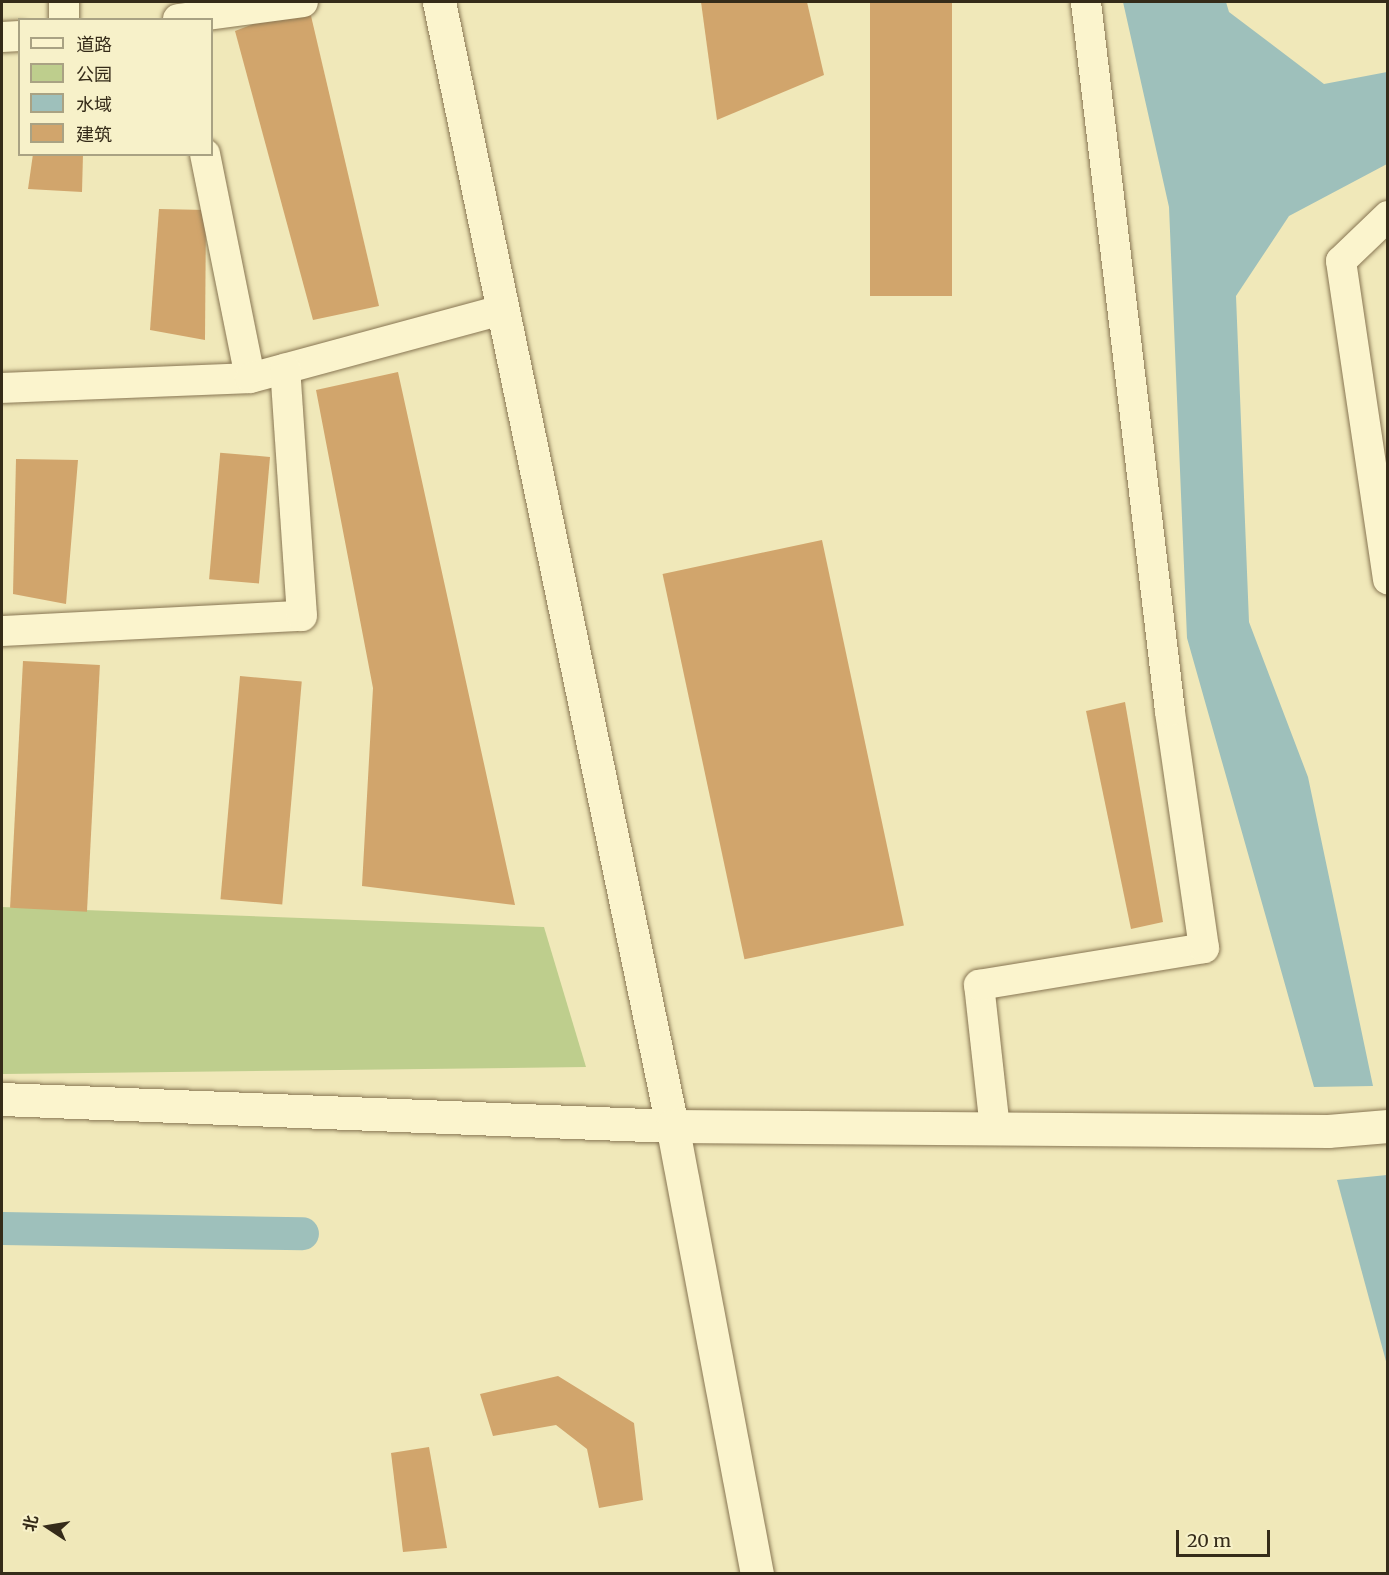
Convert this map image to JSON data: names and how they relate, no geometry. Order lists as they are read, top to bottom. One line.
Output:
{"legend":["道路","公园","水域","建筑"],"scale_bar":"20 m","north":"left"}
